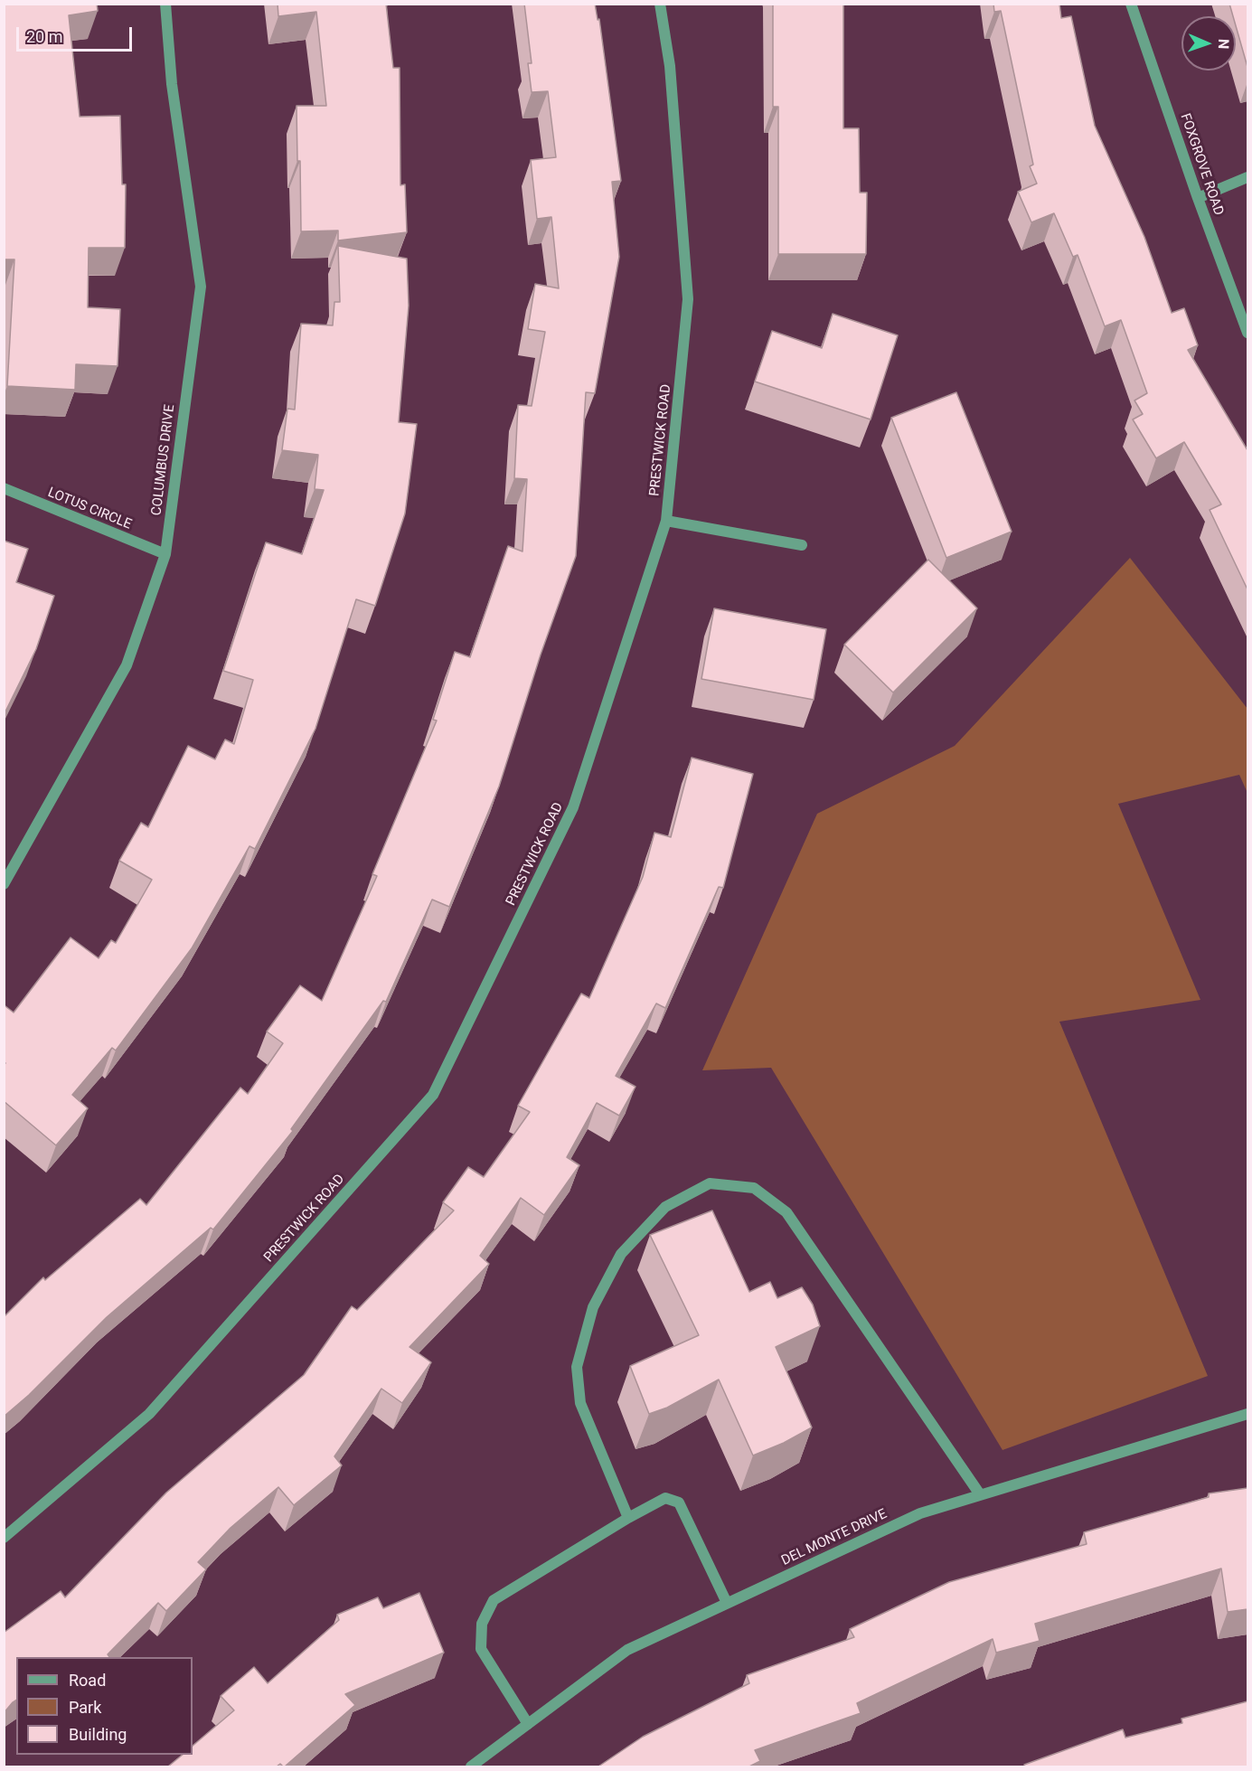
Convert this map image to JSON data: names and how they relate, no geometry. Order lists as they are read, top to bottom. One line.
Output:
{"streets":{"street":["FOXGROVE ROAD","PRESTWICK ROAD","COLUMBUS DRIVE","LOTUS CIRCLE","DEL MONTE DRIVE"]},"crossings":[["COLUMBUS DRIVE","LOTUS CIRCLE"]],"legend":["Road","Park","Building"],"scale_bar":"20 m","north":"right"}
